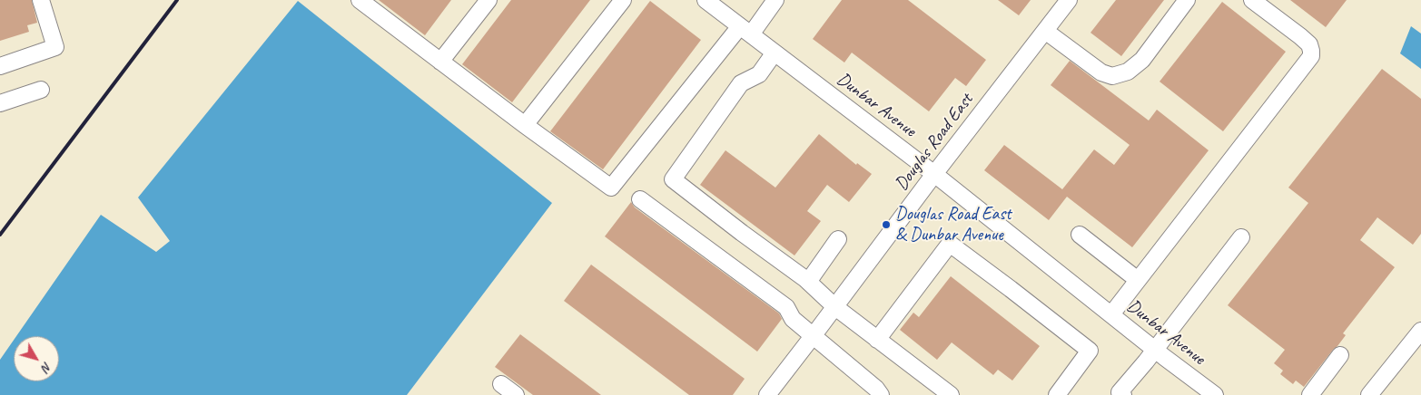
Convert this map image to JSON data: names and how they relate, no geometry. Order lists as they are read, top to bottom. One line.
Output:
{"streets":{"street":["Dunbar Avenue","Douglas Road East"]},"crossings":[["Dunbar Avenue","Douglas Road East"]],"places":["Douglas Road East & Dunbar Avenue"],"north":"bottom right"}
